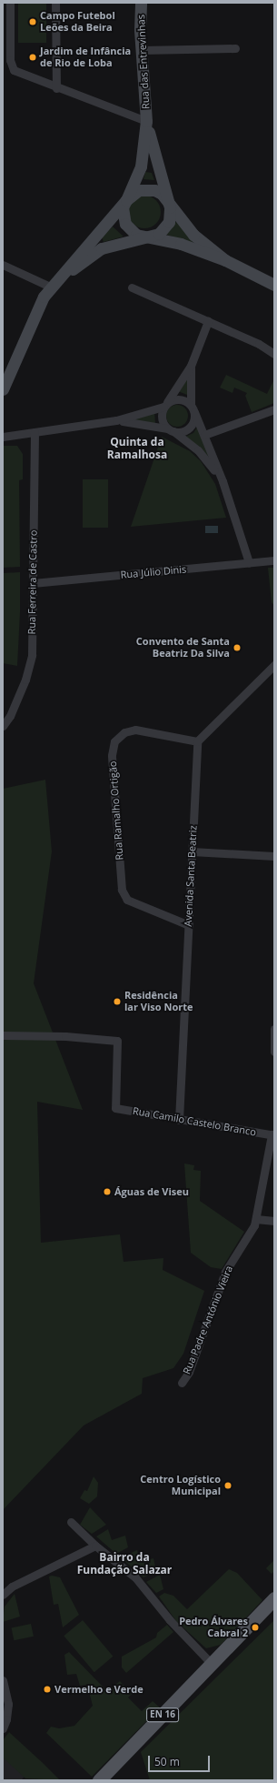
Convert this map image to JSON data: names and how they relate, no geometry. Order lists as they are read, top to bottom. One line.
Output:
{"streets":{"main road":["EN 16"],"street":["Rua das Entrevinhas","Rua Júlio Dinis","Rua Ferreira de Castro","Rua Ramalho Ortigão","Avenida Santa Beatriz","Rua Camilo Castelo Branco","Rua Padre António Vieira"]},"crossings":[["Rua Júlio Dinis","Rua Ferreira de Castro"],["Rua Ramalho Ortigão","Avenida Santa Beatriz"],["Avenida Santa Beatriz","Rua Camilo Castelo Branco"],["Rua Camilo Castelo Branco","Rua Padre António Vieira"]],"districts":["Quinta da Ramalhosa","Bairro da Fundação Salazar"],"places":["Campo Futebol Leões da Beira","Jardim de Infância de Rio de Loba","Convento de Santa Beatriz Da Silva","Residência lar Viso Norte","Águas de Viseu","Centro Logístico Municipal","Pedro Álvares Cabral 2","Vermelho e Verde"],"scale_bar":"50 m"}
